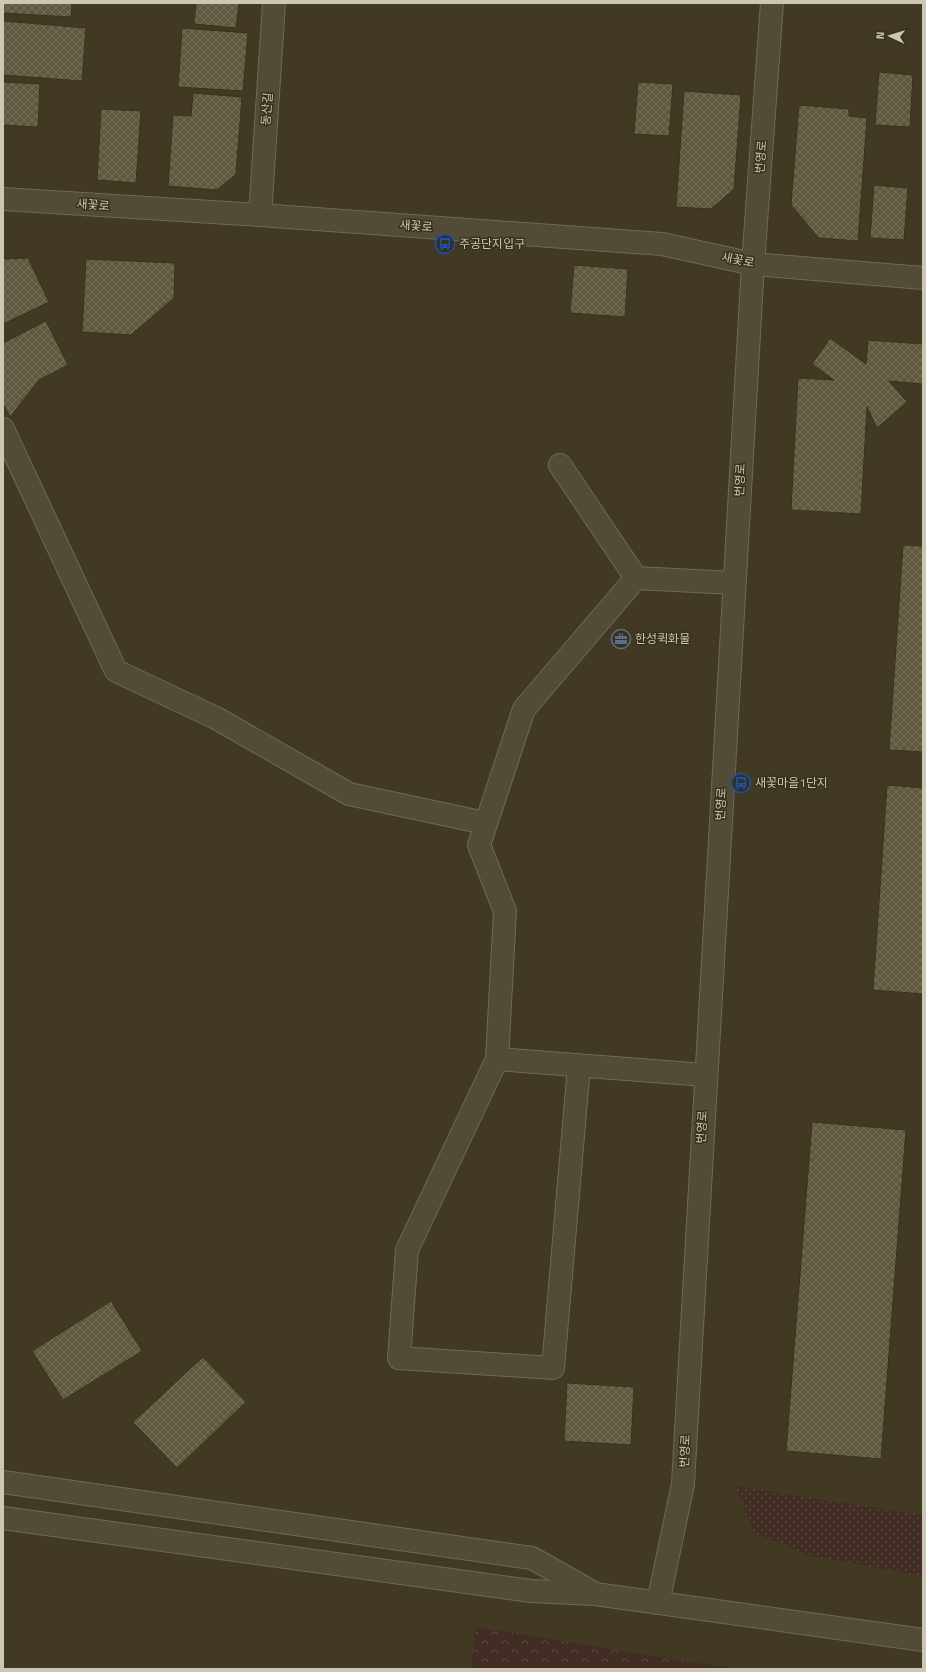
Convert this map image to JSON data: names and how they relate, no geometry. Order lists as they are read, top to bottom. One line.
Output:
{"streets":{"street":["동산길","번영로","새꽃로"]},"crossings":[["동산길","새꽃로"],["번영로","새꽃로"]],"places":{"bus stop":["주공단지입구","새꽃마을1단지"],"office":["한성퀵화물"]},"north":"left"}
